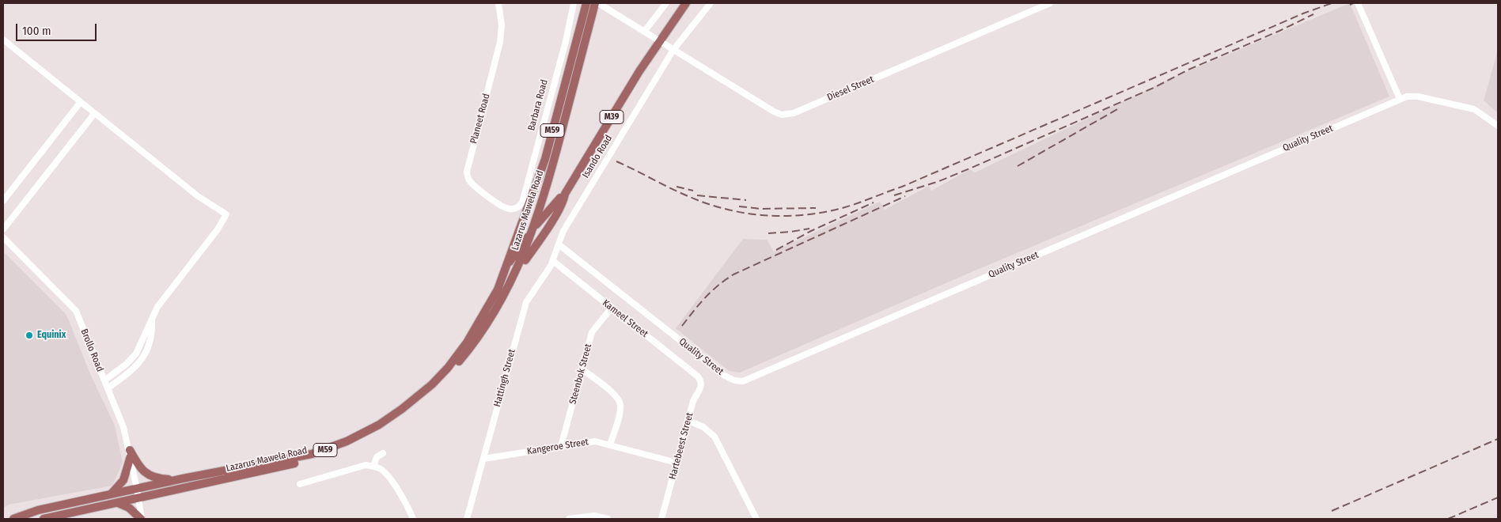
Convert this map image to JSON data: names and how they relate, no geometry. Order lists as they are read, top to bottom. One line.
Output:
{"streets":{"main road":["M39","M59","Isando Road","Lazarus Mawela Road"],"street":["Diesel Street","Barbara Road","Planeet Road","Quality Street","Kameel Street","Brollo Road","Steenbok Street","Hattingh Street","Hartebeest Street","Kangeroe Street"]},"crossings":[["Diesel Street","Isando Road"],["Diesel Street","Lazarus Mawela Road"],["Barbara Road","Planeet Road"],["M39","Isando Road"],["M39","Lazarus Mawela Road"],["M59","Lazarus Mawela Road"],["M59","Brollo Road"],["Quality Street","Isando Road"],["Quality Street","Hattingh Street"],["Isando Road","Lazarus Mawela Road"],["Isando Road","Hattingh Street"],["Lazarus Mawela Road","Brollo Road"],["Kameel Street","Steenbok Street"],["Kameel Street","Hattingh Street"],["Kameel Street","Hartebeest Street"],["Steenbok Street","Kangeroe Street"],["Hattingh Street","Kangeroe Street"],["Hartebeest Street","Kangeroe Street"]],"places":["Equinix"],"scale_bar":"100 m"}
